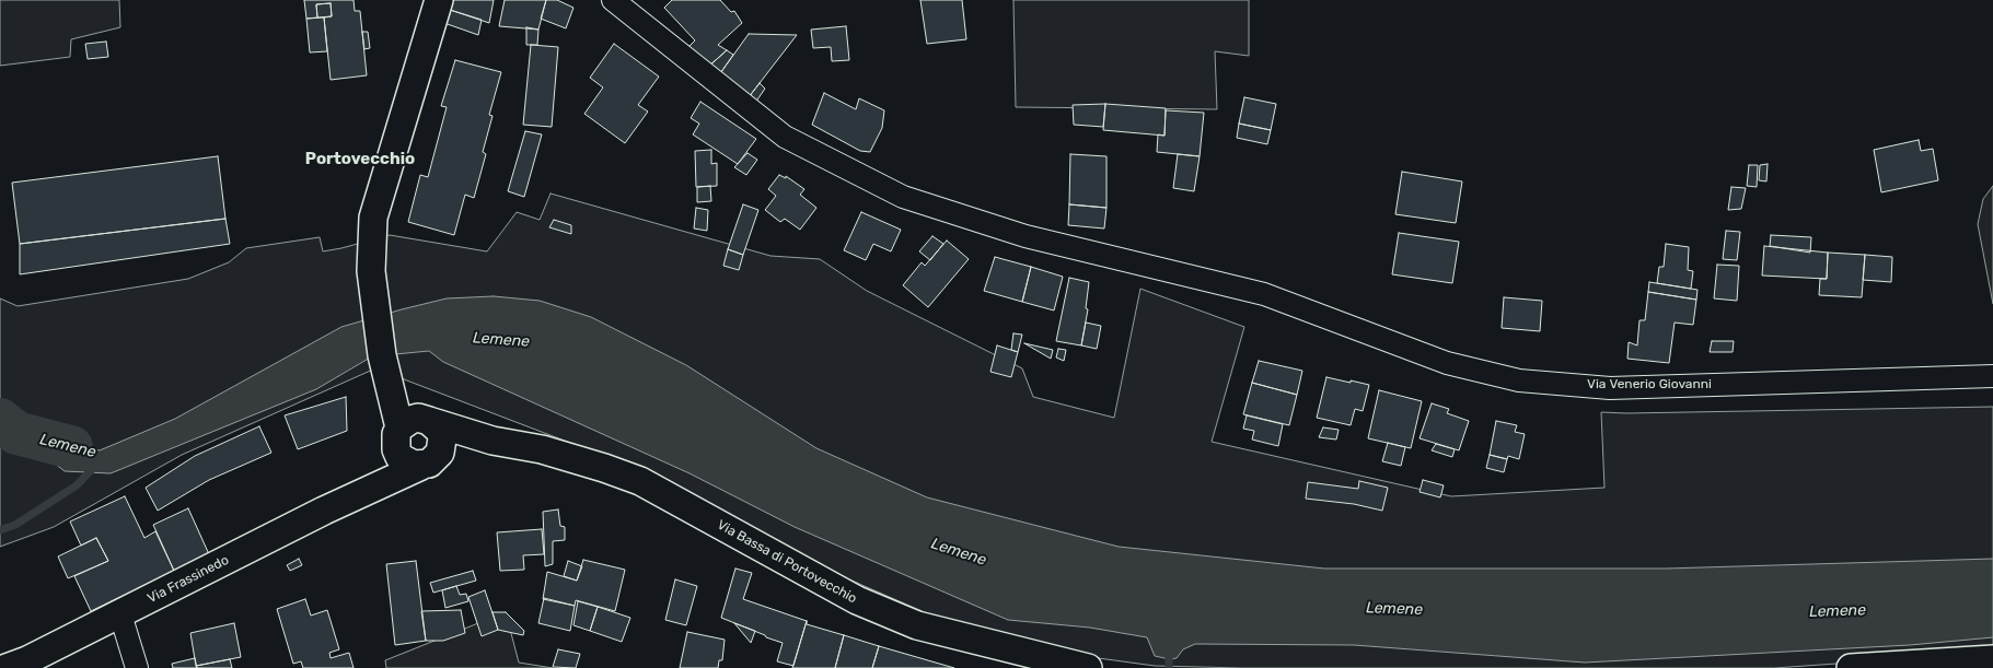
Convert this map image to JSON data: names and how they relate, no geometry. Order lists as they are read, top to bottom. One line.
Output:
{"streets":{"street":["Via Venerio Giovanni","Via Bassa di Portovecchio","Via Frassinedo"]},"crossings":[["Via Bassa di Portovecchio","Via Frassinedo"]],"districts":["Portovecchio"],"water":["Lemene"]}
